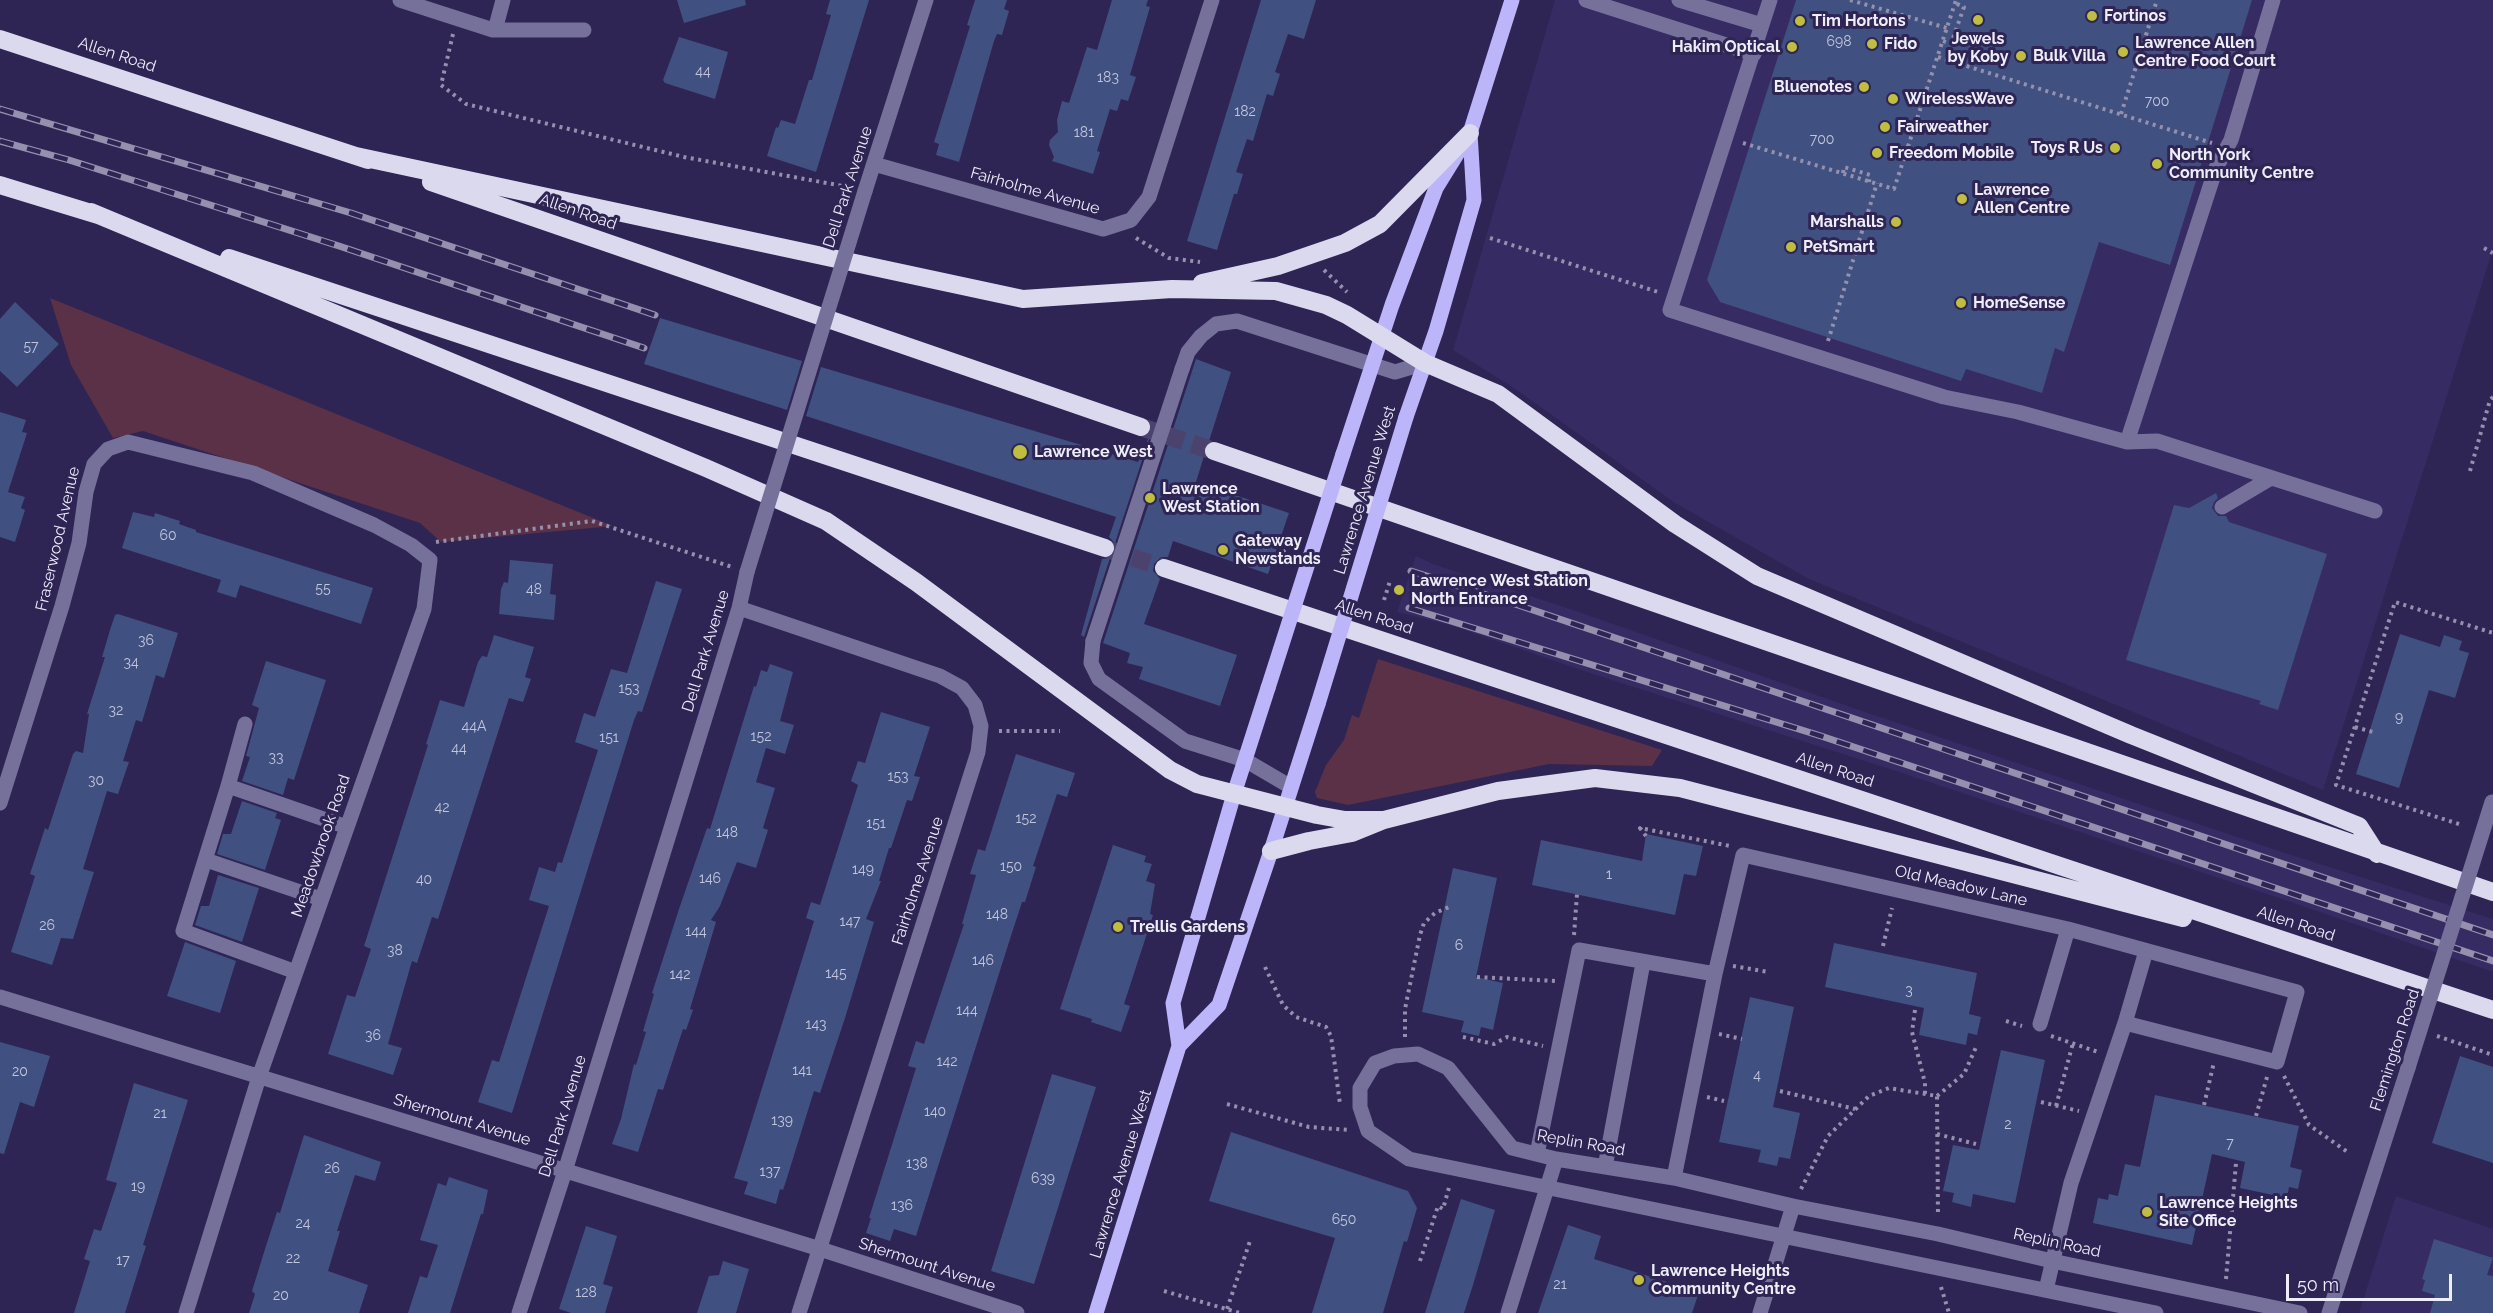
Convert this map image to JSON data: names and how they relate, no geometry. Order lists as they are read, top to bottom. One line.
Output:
{"streets":{"highway":["Allen Road"],"main road":["Lawrence Avenue West"],"street":["Dell Park Avenue","Fairholme Avenue","Fraserwood Avenue","Meadowbrook Road","Old Meadow Lane","Flemington Road","Shermount Avenue","Replin Road"]},"crossings":[["Dell Park Avenue","Fairholme Avenue"],["Dell Park Avenue","Shermount Avenue"],["Fairholme Avenue","Shermount Avenue"],["Fraserwood Avenue","Meadowbrook Road"],["Meadowbrook Road","Shermount Avenue"]],"places":["Fortinos","Jewels by Koby","Tim Hortons","Fido","Hakim Optical","Lawrence Allen Centre Food Court","Bulk Villa","Bluenotes","WirelessWave","Fairweather","Toys R Us","Freedom Mobile","North York Community Centre","Lawrence Allen Centre","Marshalls","PetSmart","HomeSense","Lawrence West","Lawrence West Station","Gateway Newstands","Lawrence West Station North Entrance","Trellis Gardens","Lawrence Heights Site Office","Lawrence Heights Community Centre"],"house_numbers":["698","44","183","700","182","181","700","57","60","55","48","36","34","153","32","9","44A","152","151","44","33","153","30","42","152","151","148","150","149","1","146","40","148","147","26","144","6","38","146","145","142","3","144","143","36","142","141","20","4","140","21","139","2","7","138","26","137","639","19","136","650","24","22","17","21","128","20"],"scale_bar":"50 m"}
